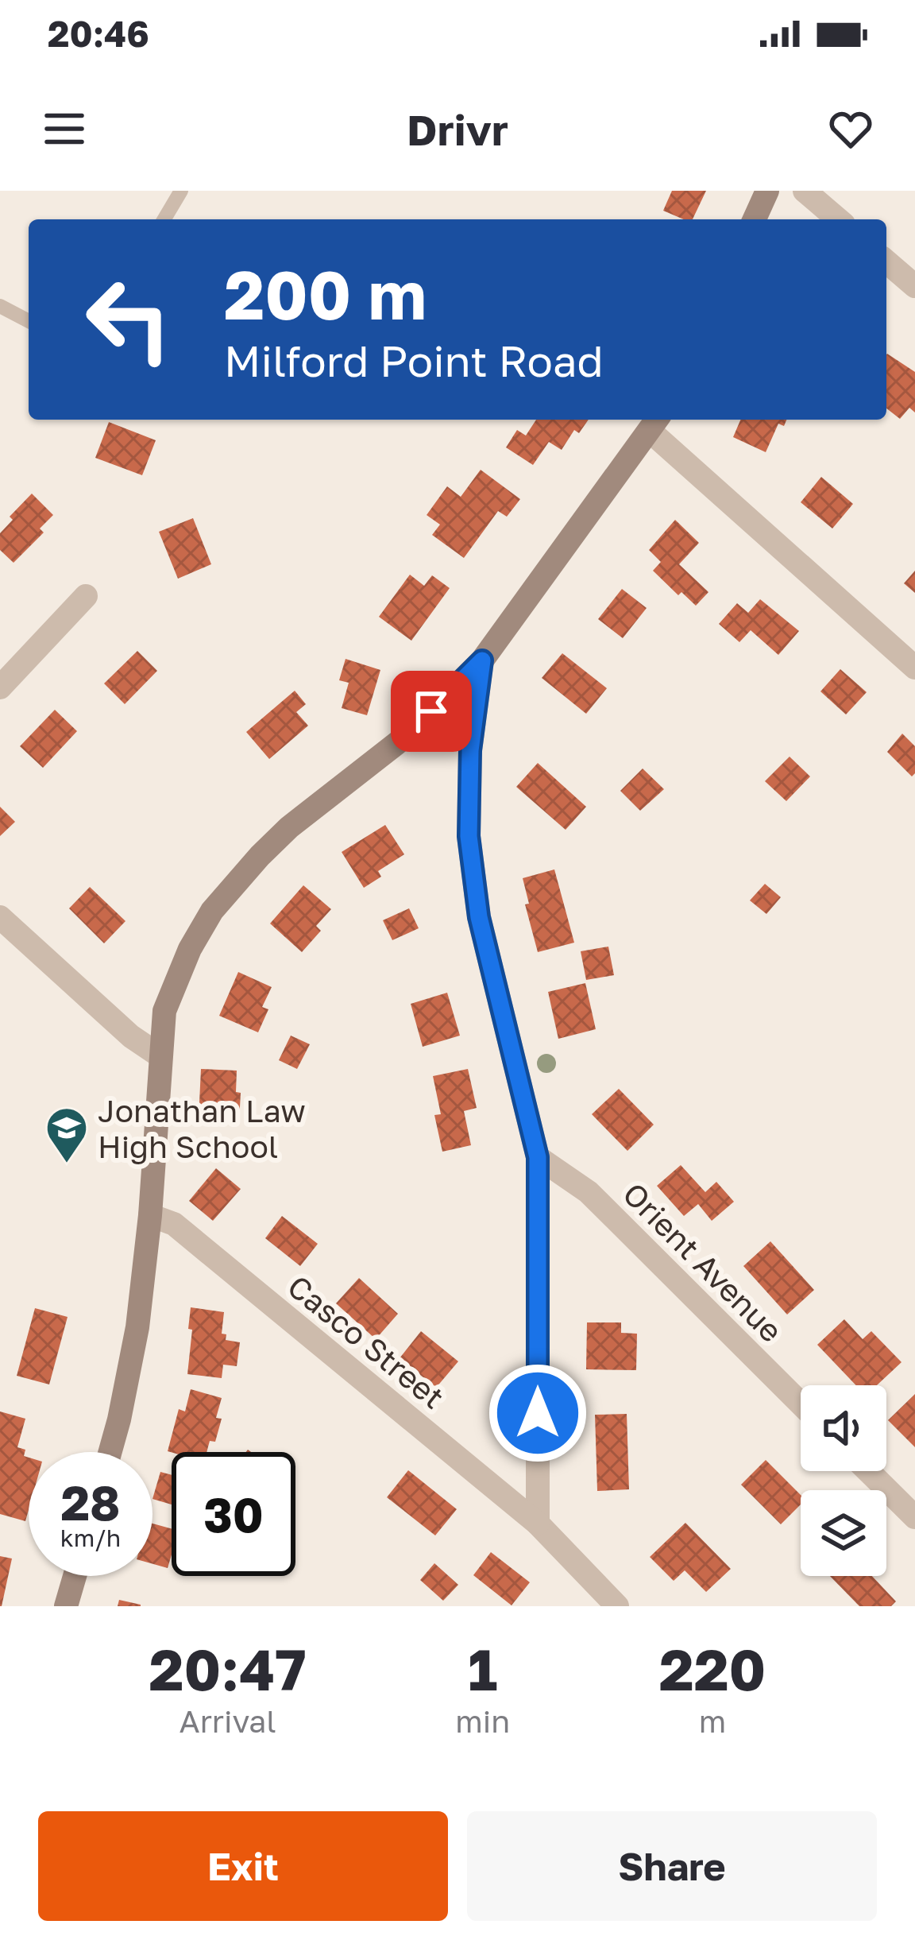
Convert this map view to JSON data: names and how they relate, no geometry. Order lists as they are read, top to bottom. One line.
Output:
{"streets":{"street":["Orient Avenue","Casco Street"]},"places":{"school or university":["Jonathan Law High School"]},"page":{"status":"20:46","header":"Drivr","turn":["200 m","Milford Point Road"],"speed":"28 km/h","limit":"30","eta":["20:47","Arrival","1","min","220","m"],"buttons":["Exit","Share"]}}
